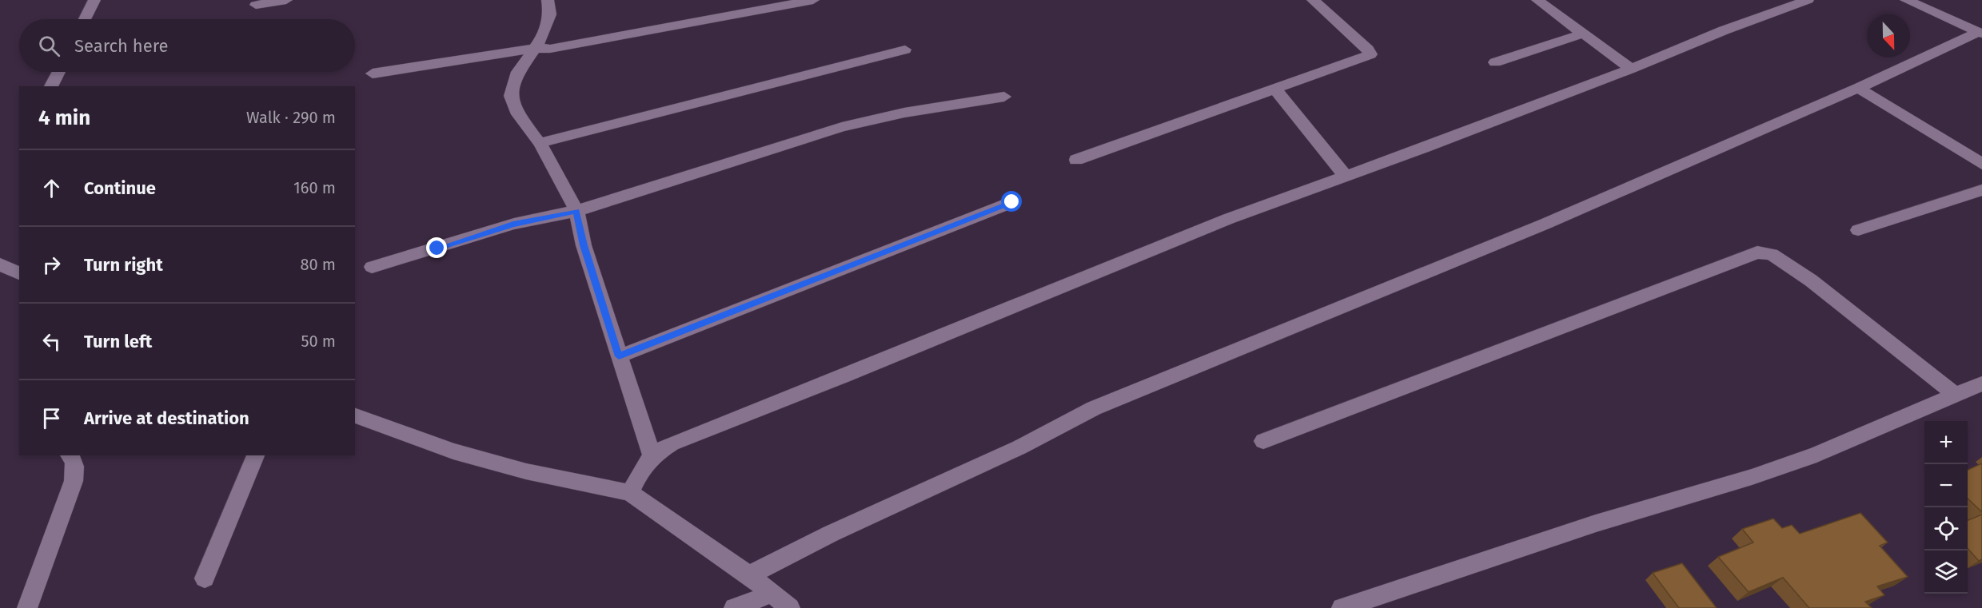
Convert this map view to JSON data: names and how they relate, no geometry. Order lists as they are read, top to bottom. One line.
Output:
{"north":"bottom","page":{"search":"Search here","heading":["4 min","Walk · 290 m"],"list":[["Continue","160 m"],["Turn right","80 m"],["Turn left","50 m"],"Arrive at destination"],"map_buttons":["+","−"]}}
